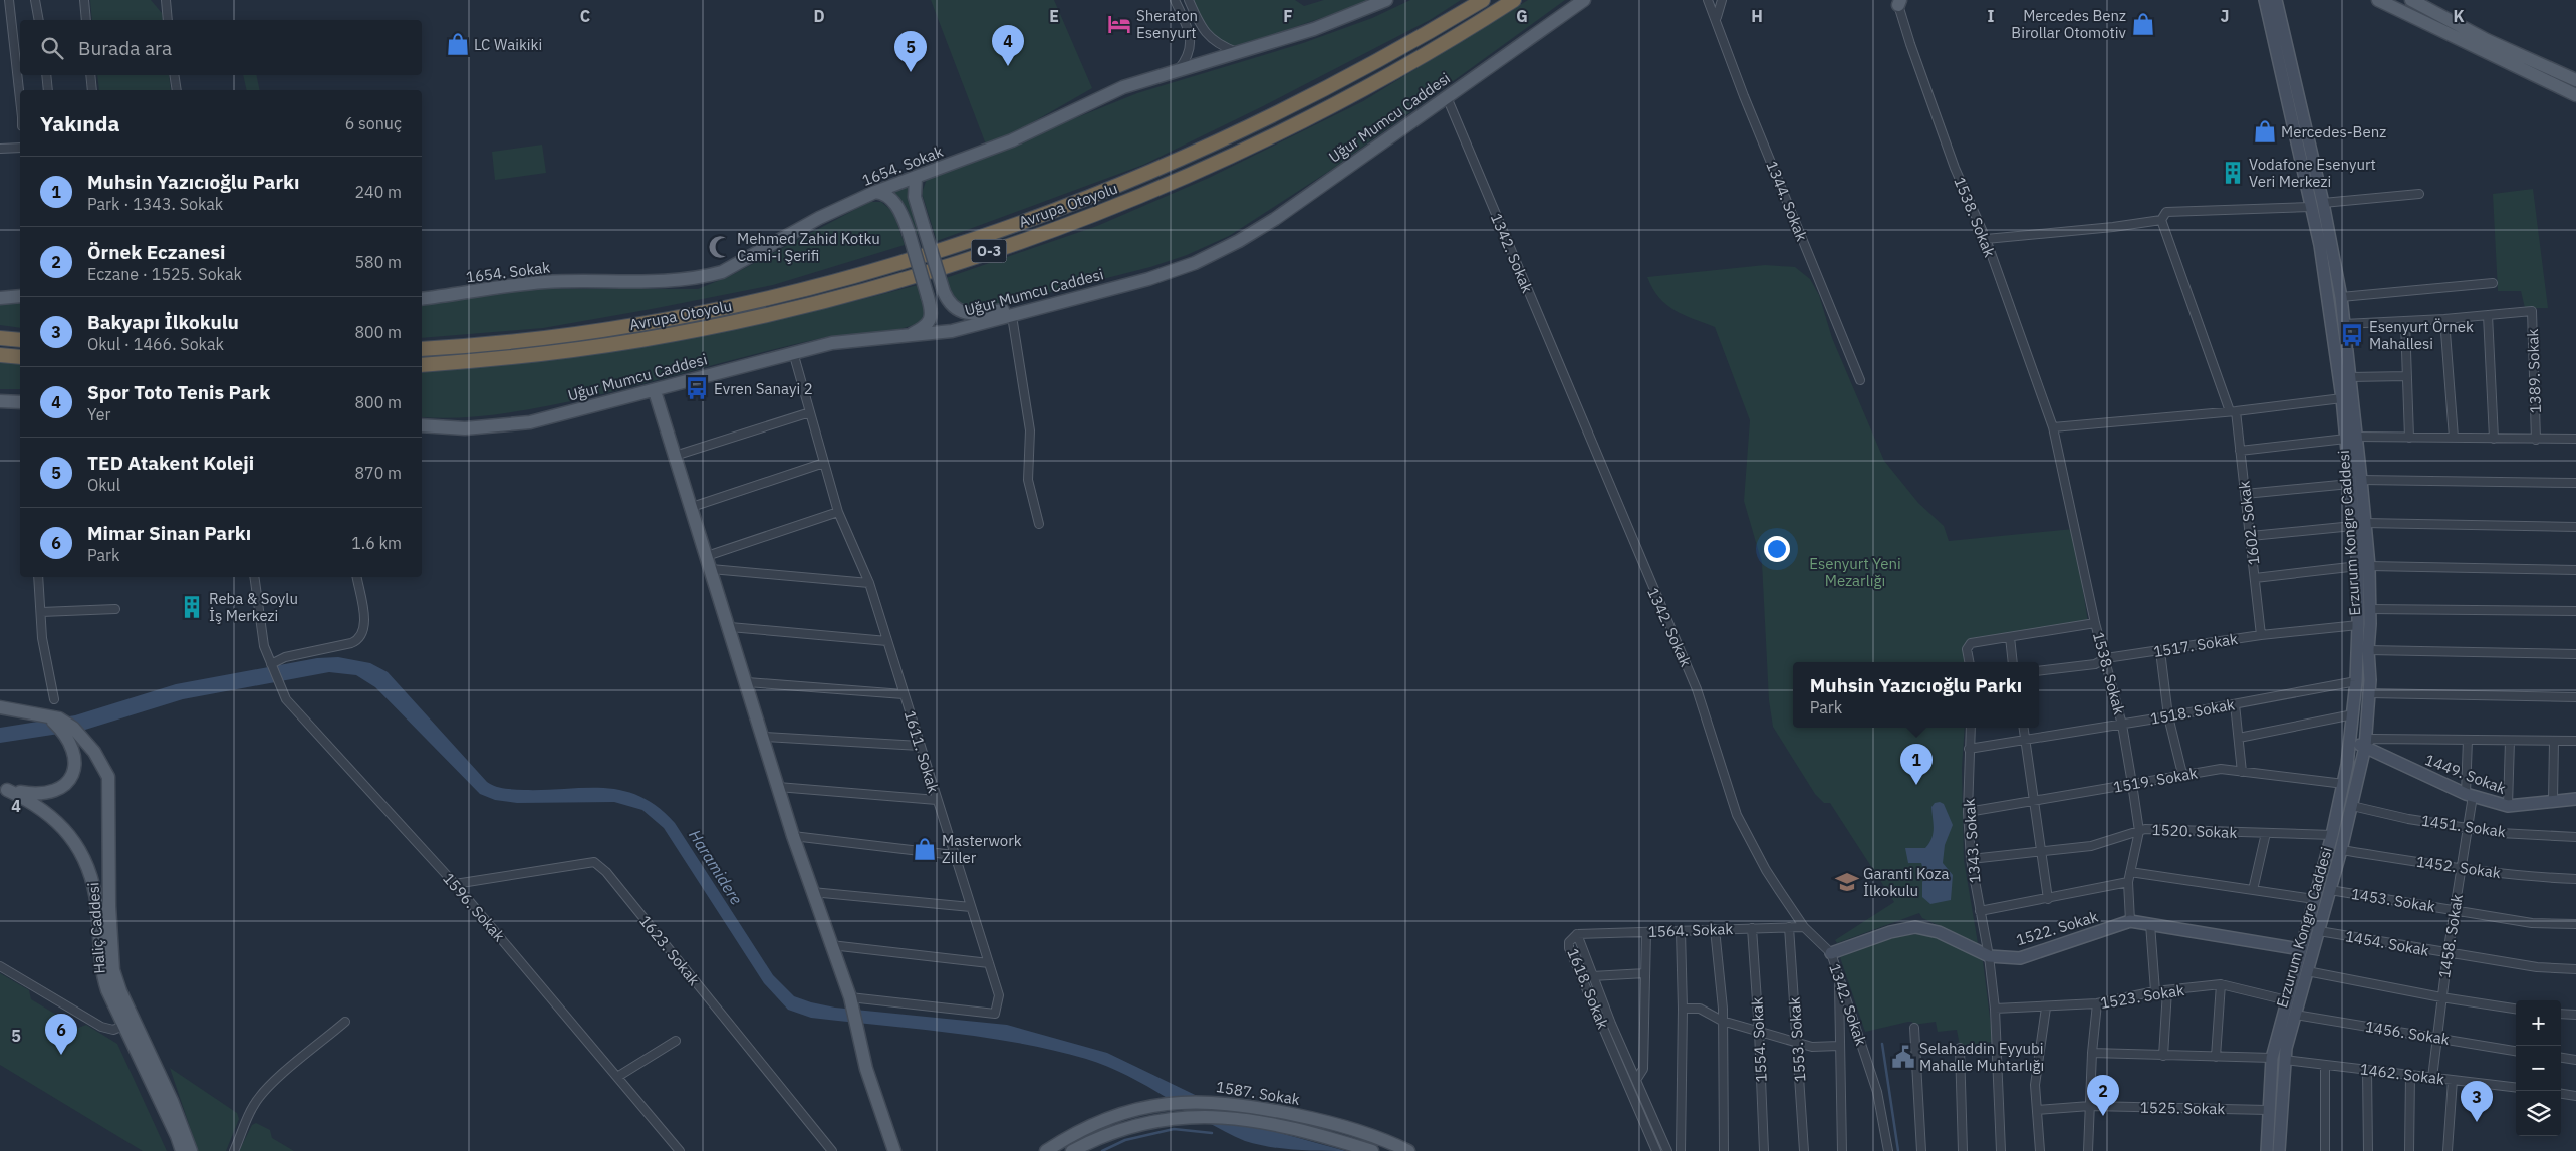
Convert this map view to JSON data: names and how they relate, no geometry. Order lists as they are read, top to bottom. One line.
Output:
{"streets":{"highway":["Avrupa Otoyolu","O-3"],"main road":["Uğur Mumcu Caddesi","1654. Sokak","Erzurum Kongre Caddesi","1449. Sokak","Haliç Caddesi","1522. Sokak","1587. Sokak"],"street":["1344. Sokak","1538. Sokak","1342. Sokak","1389. Sokak","1602. Sokak","1517. Sokak","1518. Sokak","1611. Sokak","1519. Sokak","1451. Sokak","1520. Sokak","1343. Sokak","1452. Sokak","1453. Sokak","1596. Sokak","1564. Sokak","1458. Sokak","1454. Sokak","1623. Sokak","1618. Sokak","1523. Sokak","1456. Sokak","1554. Sokak","1553. Sokak","1462. Sokak","1525. Sokak"]},"crossings":[["Uğur Mumcu Caddesi","1342. Sokak"],["Uğur Mumcu Caddesi","1611. Sokak"],["1538. Sokak","1517. Sokak"],["1538. Sokak","1518. Sokak"],["1538. Sokak","1519. Sokak"],["1538. Sokak","1520. Sokak"],["1538. Sokak","1522. Sokak"],["1342. Sokak","1522. Sokak"],["1342. Sokak","1564. Sokak"],["1389. Sokak","Erzurum Kongre Caddesi"],["1602. Sokak","1517. Sokak"],["Erzurum Kongre Caddesi","1517. Sokak"],["Erzurum Kongre Caddesi","1518. Sokak"],["Erzurum Kongre Caddesi","1449. Sokak"],["Erzurum Kongre Caddesi","1519. Sokak"],["Erzurum Kongre Caddesi","1451. Sokak"],["Erzurum Kongre Caddesi","1520. Sokak"],["Erzurum Kongre Caddesi","1452. Sokak"],["Erzurum Kongre Caddesi","1453. Sokak"],["Erzurum Kongre Caddesi","1522. Sokak"],["Erzurum Kongre Caddesi","1454. Sokak"],["Erzurum Kongre Caddesi","1523. Sokak"],["Erzurum Kongre Caddesi","1456. Sokak"],["Erzurum Kongre Caddesi","1462. Sokak"],["Erzurum Kongre Caddesi","1525. Sokak"],["1518. Sokak","1343. Sokak"],["1449. Sokak","1458. Sokak"],["1519. Sokak","1343. Sokak"],["1451. Sokak","1458. Sokak"],["1520. Sokak","1343. Sokak"],["1343. Sokak","1522. Sokak"],["1343. Sokak","1523. Sokak"],["1452. Sokak","1458. Sokak"],["1453. Sokak","1458. Sokak"],["1596. Sokak","1623. Sokak"],["1564. Sokak","1618. Sokak"],["1564. Sokak","1554. Sokak"],["1564. Sokak","1553. Sokak"],["1458. Sokak","1454. Sokak"],["1458. Sokak","1456. Sokak"],["1458. Sokak","1462. Sokak"]],"water":["Haramidere"],"parks":["Esenyurt Yeni Mezarlığı"],"places":{"hotel":["Sheraton Esenyurt"],"shop":["Mercedes Benz Birollar Otomotiv","LC Waikiki","Mercedes-Benz","Masterwork Ziller"],"building":["Vodafone Esenyurt Veri Merkezi","Reba & Soylu İş Merkezi"],"mosque":["Mehmed Zahid Kotku Cami-i Şerifi"],"bus stop":["Esenyurt Örnek Mahallesi","Evren Sanayi 2"],"school or university":["Garanti Koza İlkokulu"],"public building":["Selahaddin Eyyubi Mahalle Muhtarlığı"]},"page":{"search":"Burada ara","pins":["4","5","1","6","2","3"],"heading":["Yakında","6 sonuç"],"list":[{"mark":"1","name":"Muhsin Yazıcıoğlu Parkı","note":"Park · 1343. Sokak","value":"240 m"},{"mark":"2","name":"Örnek Eczanesi","note":"Eczane · 1525. Sokak","value":"580 m"},{"mark":"3","name":"Bakyapı İlkokulu","note":"Okul · 1466. Sokak","value":"800 m"},{"mark":"4","name":"Spor Toto Tenis Park","note":"Yer","value":"800 m"},{"mark":"5","name":"TED Atakent Koleji","note":"Okul","value":"870 m"},{"mark":"6","name":"Mimar Sinan Parkı","note":"Park","value":"1.6 km"}],"popup":["Muhsin Yazıcıoğlu Parkı","Park"],"map_buttons":["+","−"]},"grid":{"columns":["C","D","E","F","G","H","I","J","K"],"rows":["4","5"]}}
